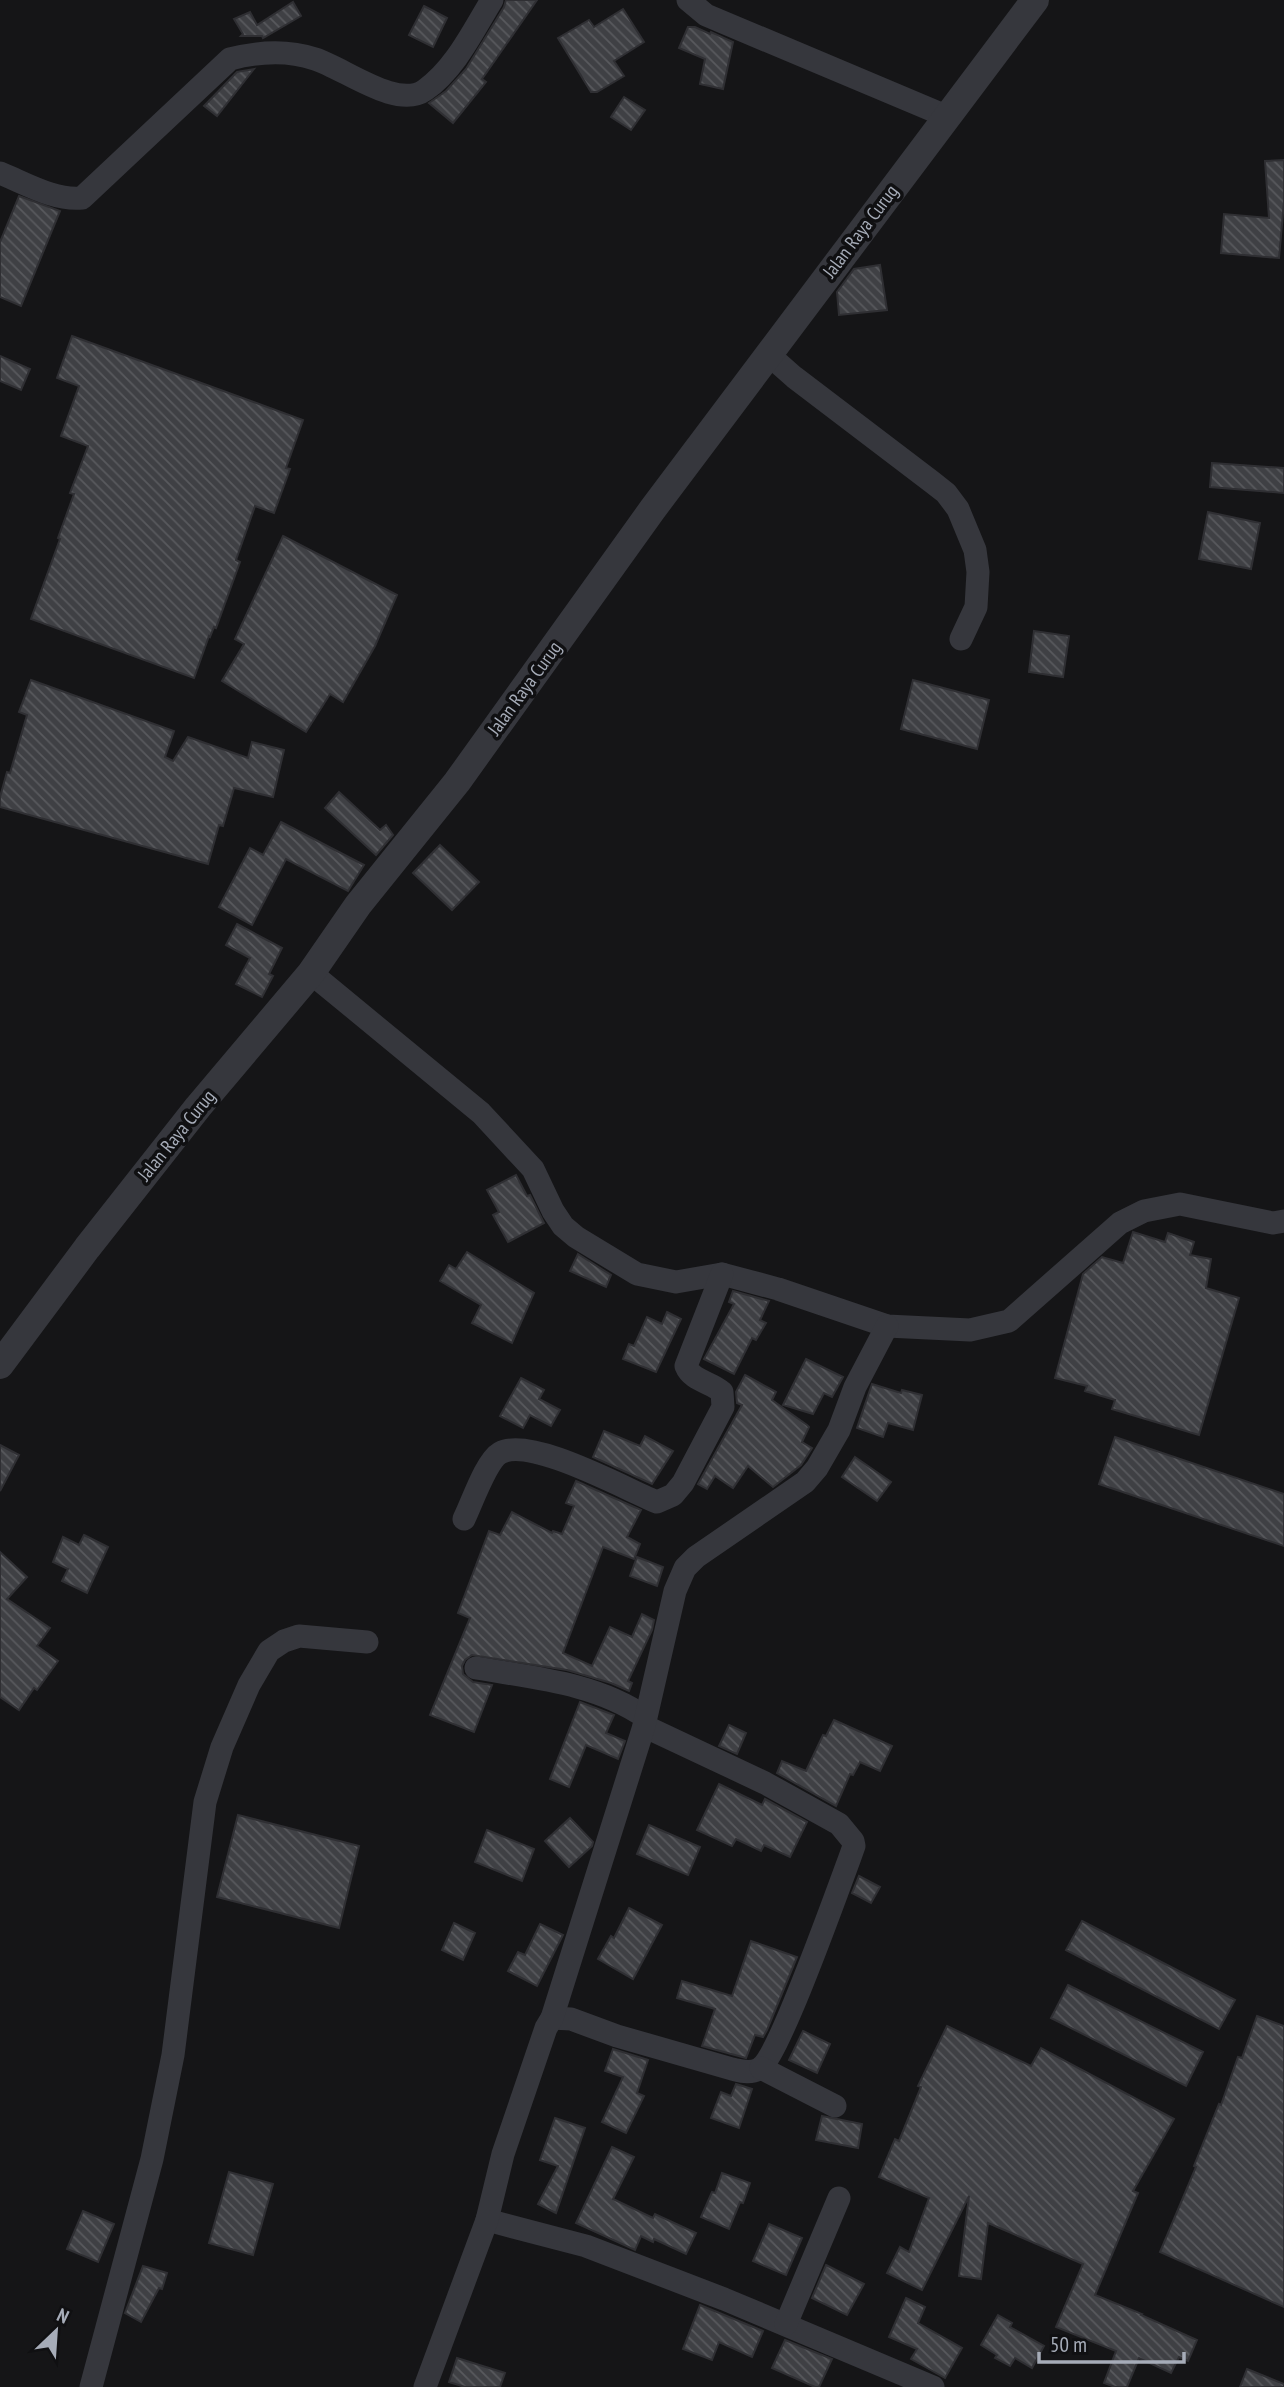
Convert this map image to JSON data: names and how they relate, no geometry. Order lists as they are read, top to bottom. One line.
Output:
{"streets":{"street":["Jalan Raya Curug"]},"scale_bar":"50 m","north":"top right"}
